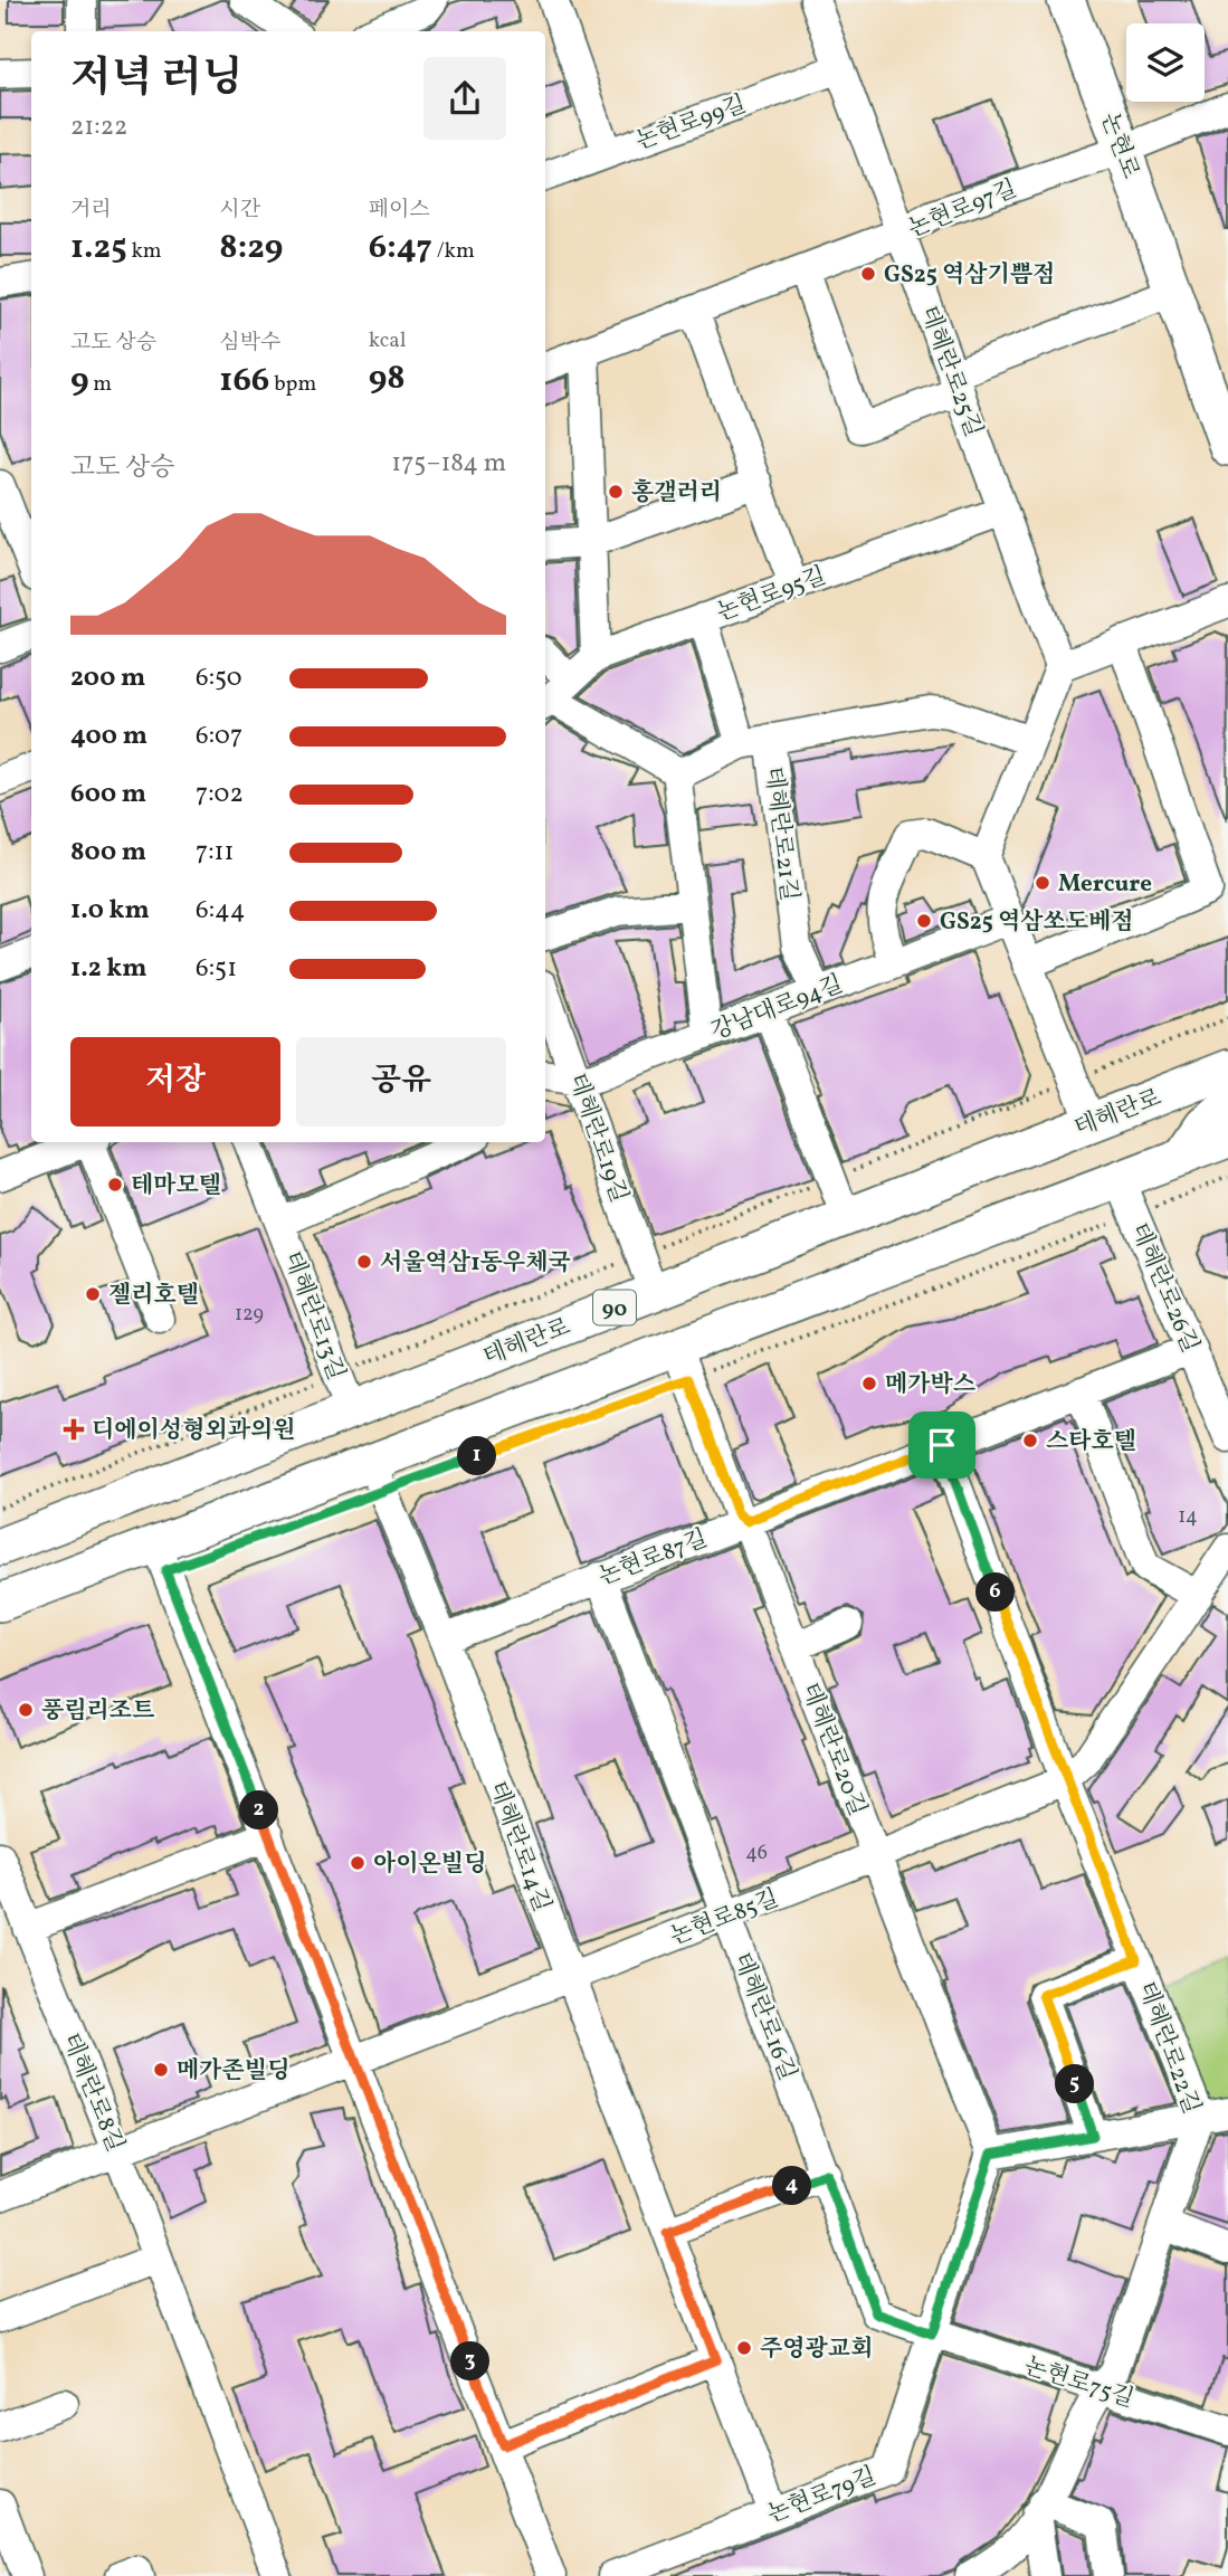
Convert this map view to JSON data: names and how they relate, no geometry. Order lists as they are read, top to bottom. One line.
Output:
{"streets":{"main road":["논현로","테헤란로","90"],"street":["논현로99길","논현로97길","테헤란로25길","논현로95길","테헤란로21길","강남대로94길","테헤란로19길","테헤란로26길","테헤란로13길","논현로87길","테헤란로20길","테헤란로14길","논현로85길","테헤란로16길","테헤란로22길","테헤란로8길","논현로75길","논현로79길"]},"crossings":[["논현로99길","테헤란로25길"],["논현로","논현로97길"],["논현로97길","테헤란로25길"],["테헤란로25길","논현로95길"],["논현로95길","테헤란로21길"],["테헤란로21길","강남대로94길"],["강남대로94길","테헤란로19길"],["테헤란로","테헤란로19길"],["테헤란로","테헤란로13길"],["테헤란로26길","90"],["테헤란로26길","논현로87길"],["90","테헤란로20길"],["90","테헤란로14길"],["논현로87길","테헤란로20길"],["논현로87길","테헤란로14길"],["논현로87길","테헤란로16길"],["논현로87길","테헤란로22길"],["테헤란로20길","논현로85길"],["테헤란로20길","논현로79길"],["테헤란로14길","논현로85길"],["테헤란로14길","논현로79길"],["논현로85길","테헤란로16길"],["논현로85길","테헤란로22길"],["논현로85길","테헤란로8길"],["테헤란로16길","논현로75길"],["테헤란로16길","논현로79길"],["테헤란로22길","논현로75길"],["논현로75길","논현로79길"]],"places":{"other":["GS25 역삼기쁨점","홍갤러리","Mercure","GS25 역삼쏘도베점","테마모텔","서울역삼1동우체국","젤리호텔","메가박스","스타호텔","풍림리조트","아이온빌딩","메가존빌딩","주영광교회"],"health":["디에이성형외과의원"]},"house_numbers":["129","14","46"],"page":{"heading":["저녁 러닝","21:22"],"stats":[["거리","1.25 km"],["시간","8:29"],["페이스","6:47 /km"],["고도 상승","9 m"],["심박수","166 bpm"],["kcal","98"]],"chart":["고도 상승","175–184 m"],"list":[{"name":"200 m","note":"6:50"},{"name":"400 m","note":"6:07"},{"name":"600 m","note":"7:02"},{"name":"800 m","note":"7:11"},{"name":"1.0 km","note":"6:44"},{"name":"1.2 km","note":"6:51"}],"buttons":["저장","공유"],"pins":["1","6","2","5","4","3"]}}
